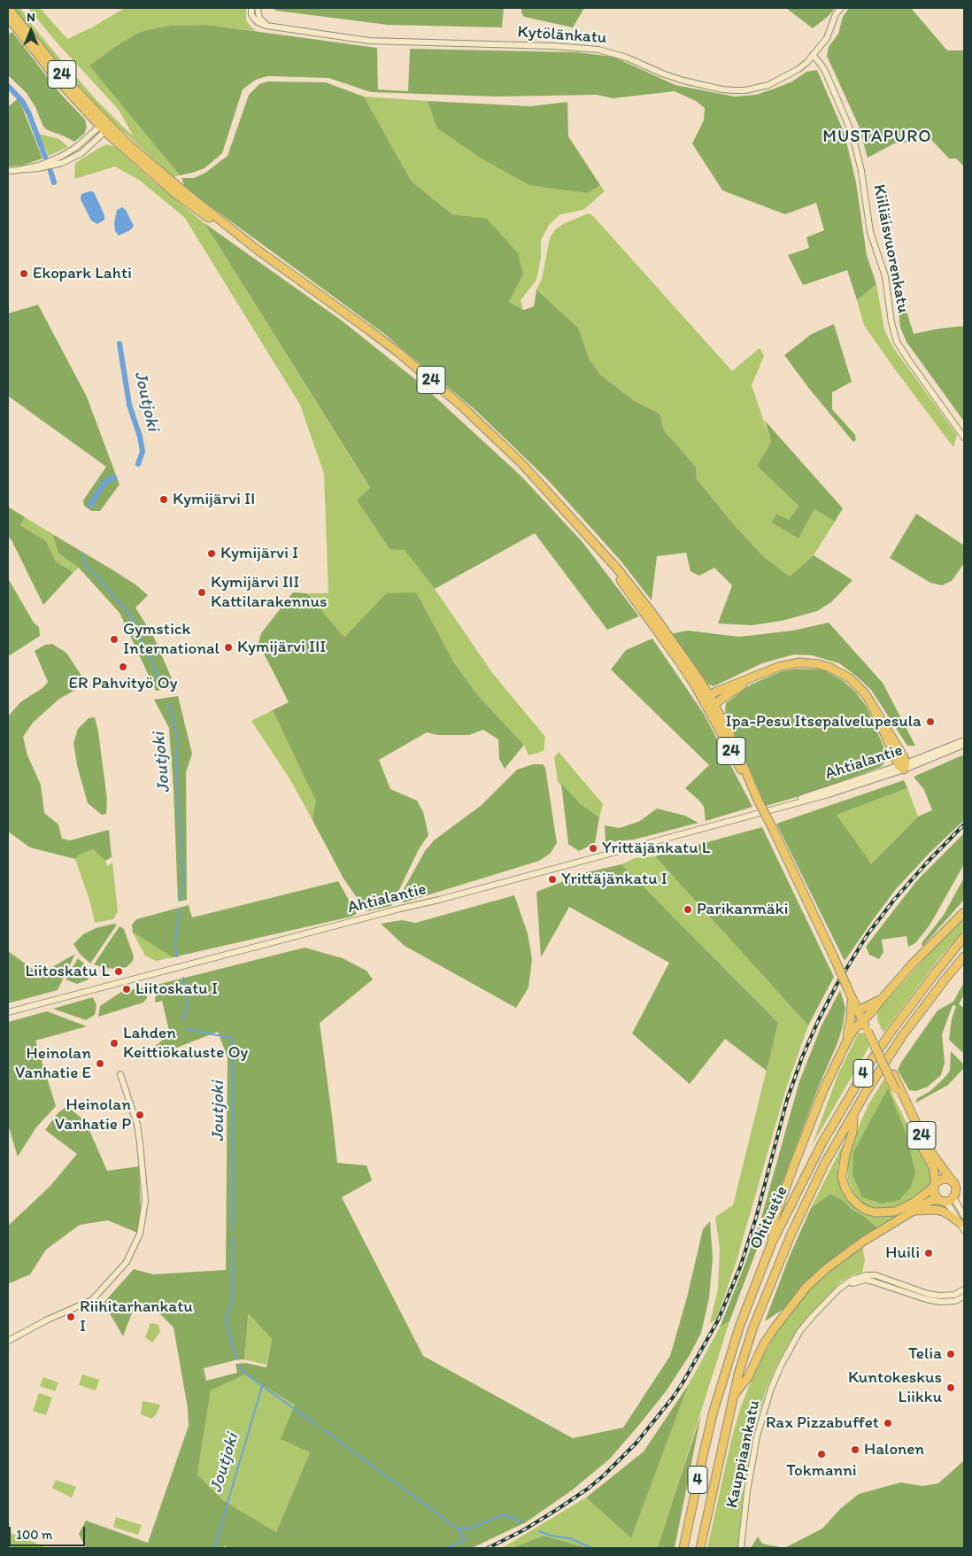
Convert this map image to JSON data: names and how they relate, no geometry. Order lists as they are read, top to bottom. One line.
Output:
{"streets":{"highway":["24","4","Ohitustie"],"street":["Kytölänkatu","Kiiliäisvuorenkatu","Ahtialantie","Kauppiaankatu"]},"crossings":[["Kytölänkatu","Kiiliäisvuorenkatu"]],"districts":["MUSTAPURO"],"water":["Joutjoki"],"places":["Ekopark Lahti","Kymijärvi II","Kymijärvi I","Kymijärvi III Kattilarakennus","Gymstick International","Kymijärvi III","ER Pahvityö Oy","Ipa-Pesu Itsepalvelupesula","Yrittäjänkatu L","Yrittäjänkatu I","Parikanmäki","Liitoskatu L","Liitoskatu I","Lahden Keittiökaluste Oy","Heinolan Vanhatie E","Heinolan Vanhatie P","Huili","Riihitarhankatu I","Telia","Kuntokeskus Liikku","Rax Pizzabuffet","Halonen","Tokmanni"],"scale_bar":"100 m","north":"top"}
